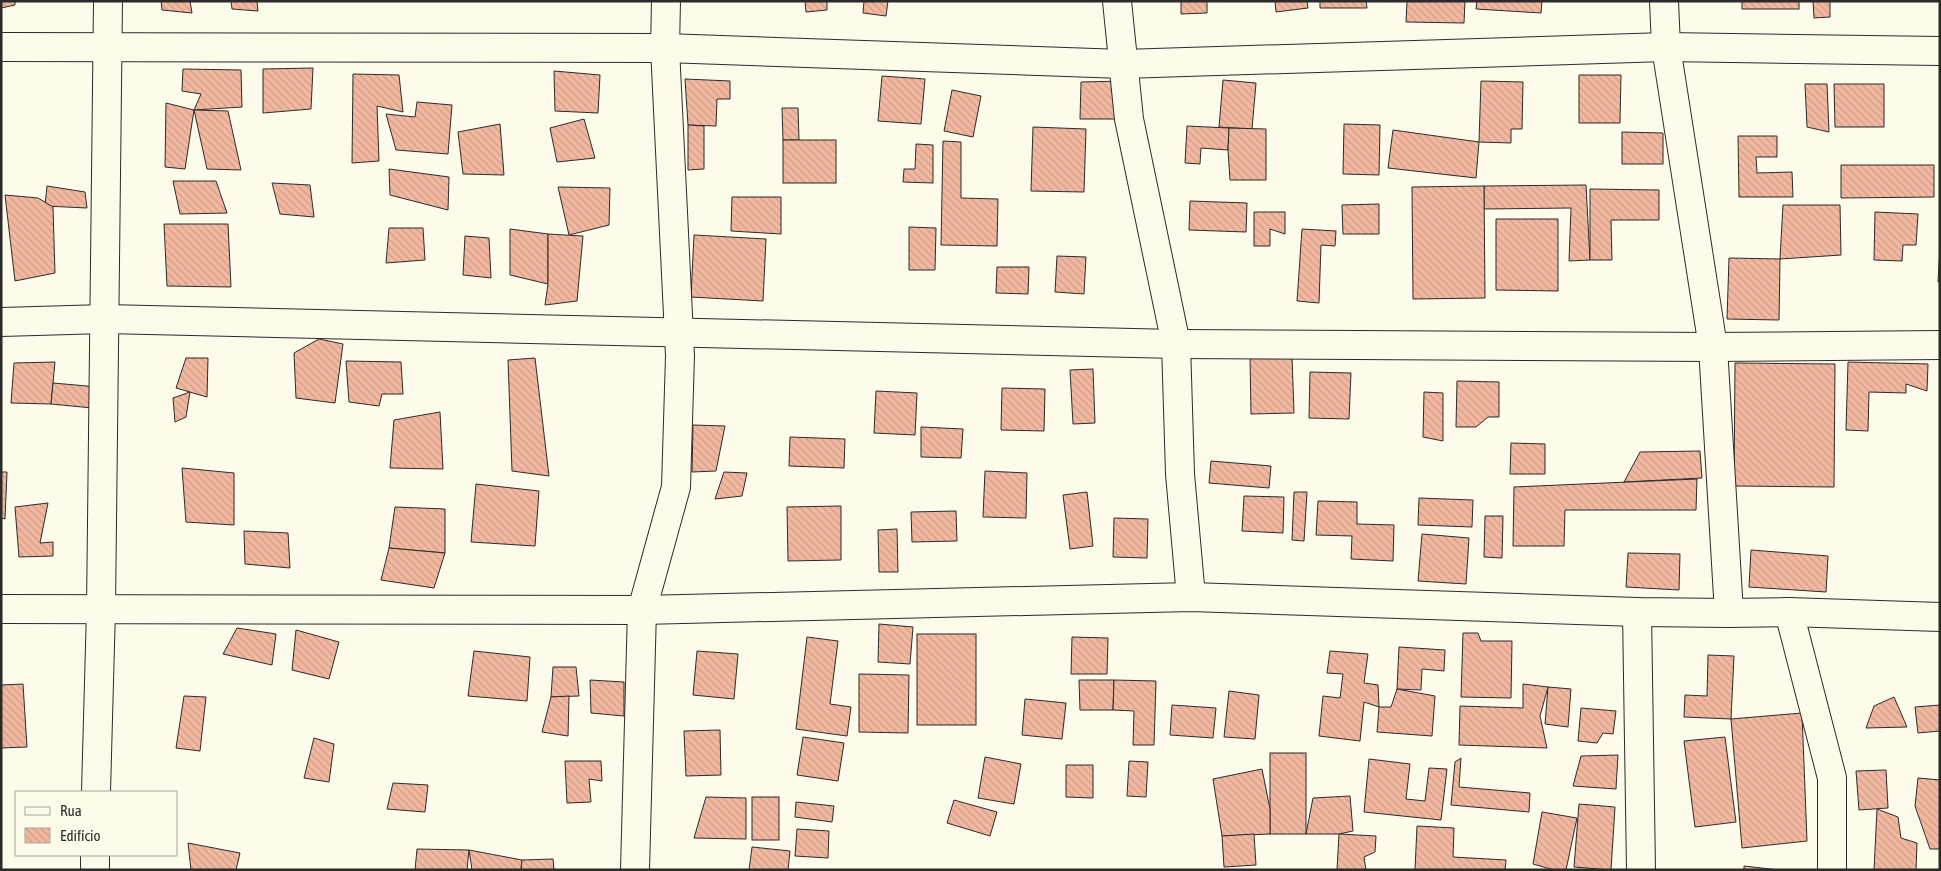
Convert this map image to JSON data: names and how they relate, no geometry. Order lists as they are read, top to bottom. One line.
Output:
{"legend":["Rua","Edifício"]}
